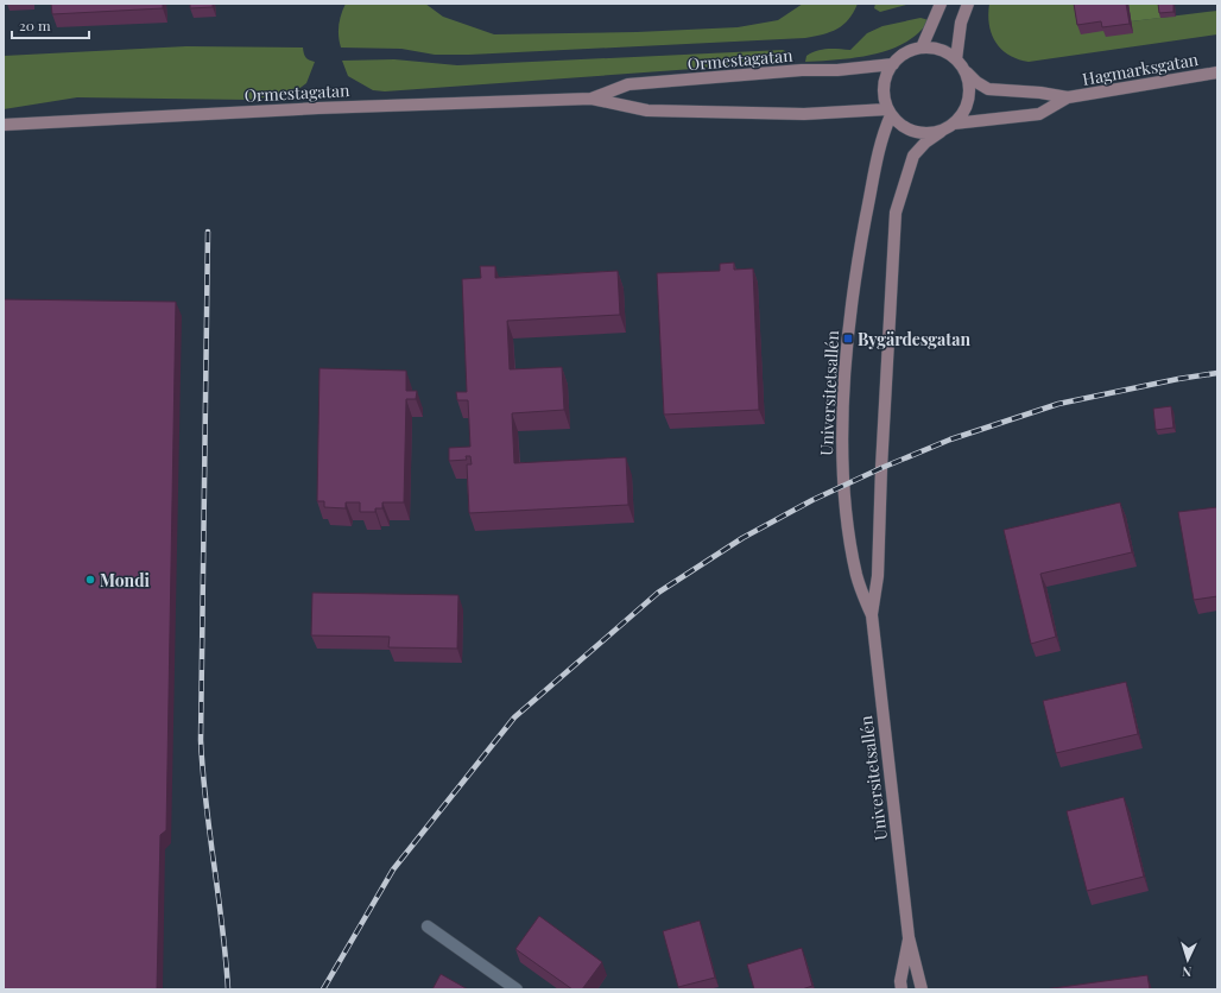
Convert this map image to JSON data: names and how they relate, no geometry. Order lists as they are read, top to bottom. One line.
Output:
{"streets":{"street":["Ormestagatan","Hagmarksgatan","Universitetsallén"]},"crossings":[["Ormestagatan","Hagmarksgatan"],["Ormestagatan","Universitetsallén"],["Hagmarksgatan","Universitetsallén"]],"places":{"transit":["Bygärdesgatan"],"other":["Mondi"]},"scale_bar":"20 m","north":"bottom"}
